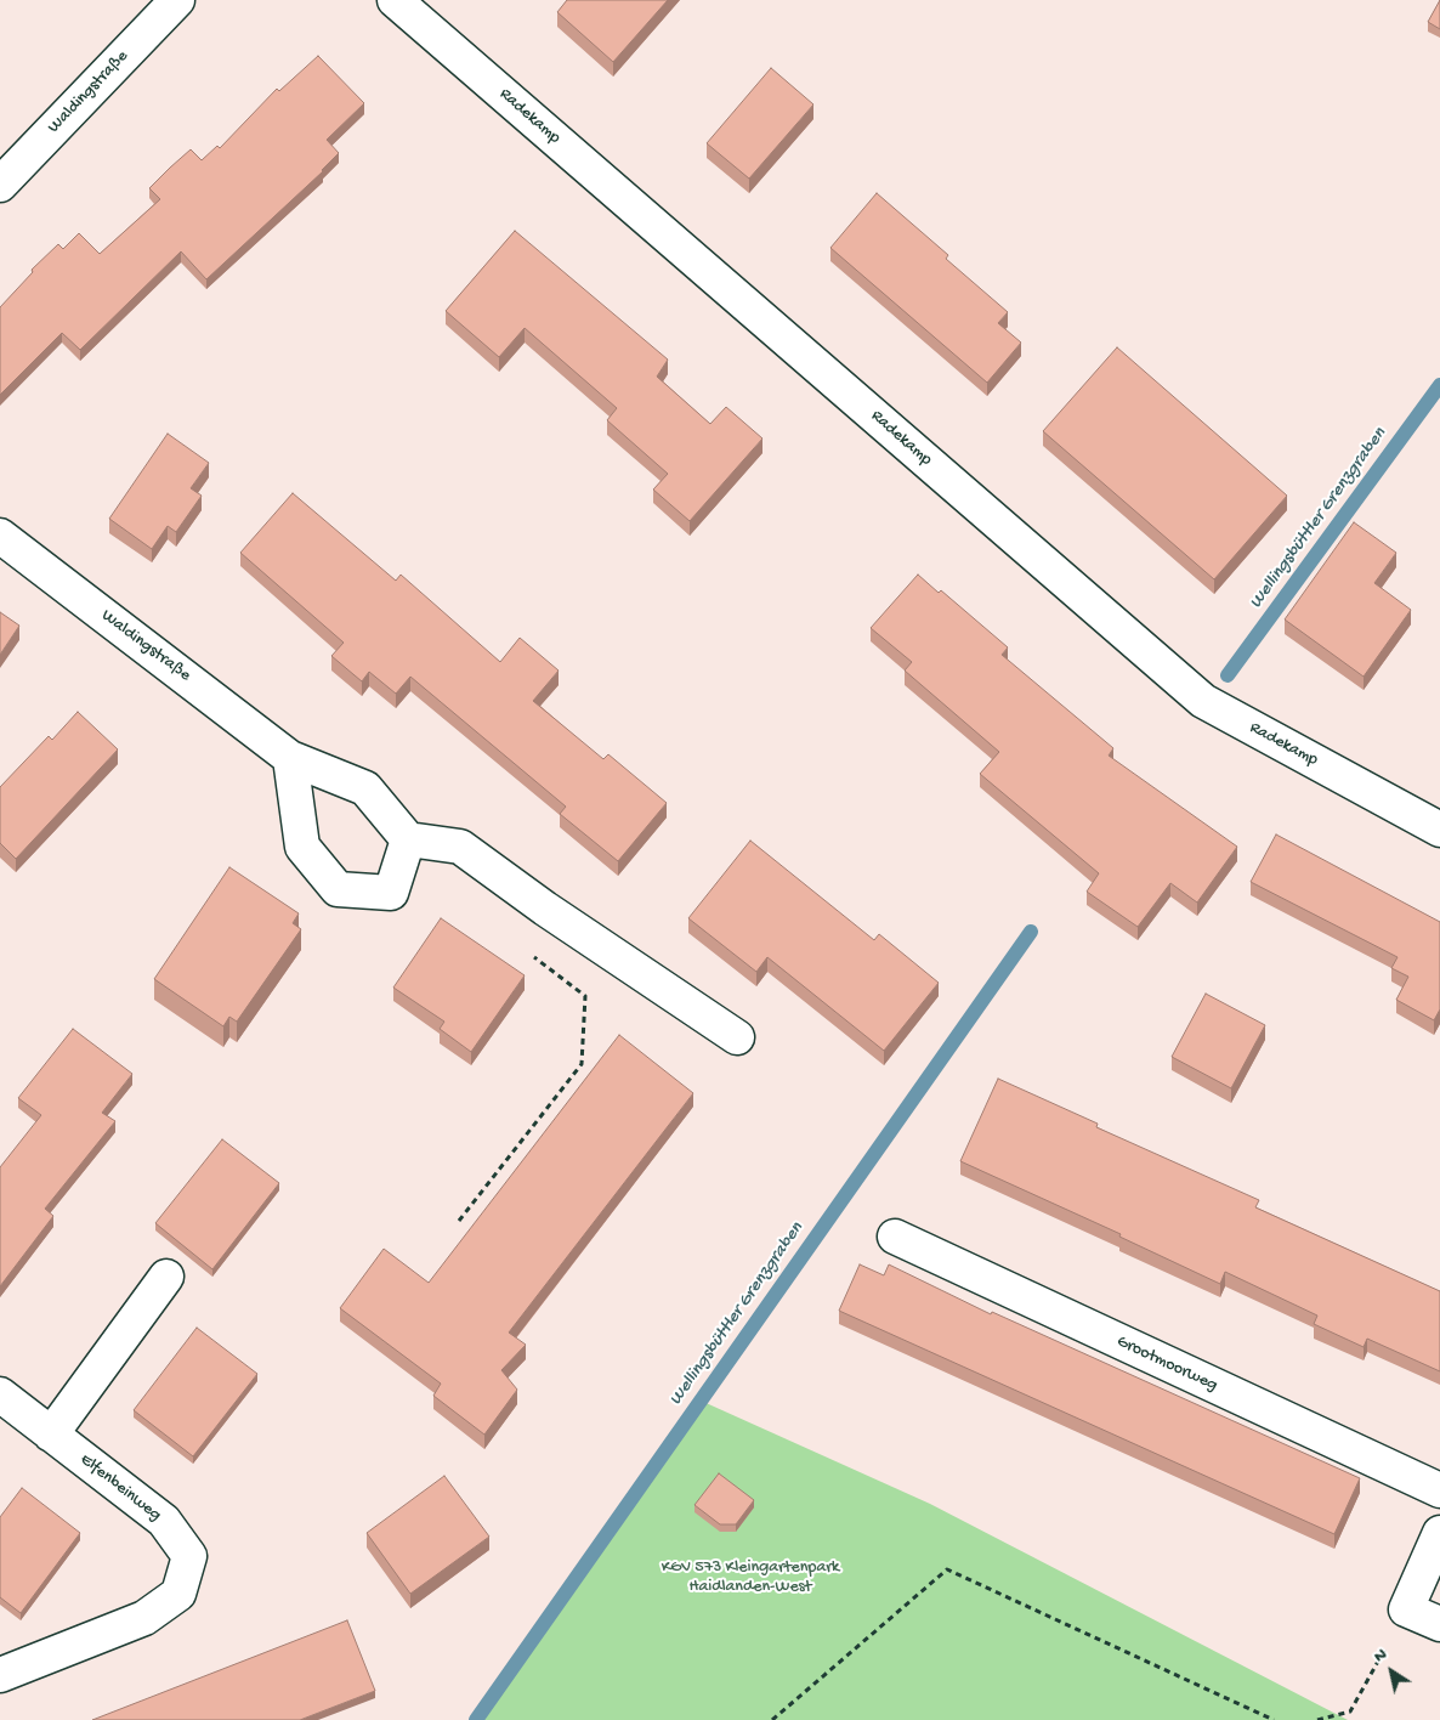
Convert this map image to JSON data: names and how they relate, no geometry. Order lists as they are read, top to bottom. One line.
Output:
{"streets":{"street":["Waldingstraße","Radekamp","Grootmoorweg","Elfenbeinweg"]},"water":["Wellingsbüttler Grenzgraben"],"parks":["KGV 573 Kleingartenpark Haidlanden-West"],"north":"top left"}
